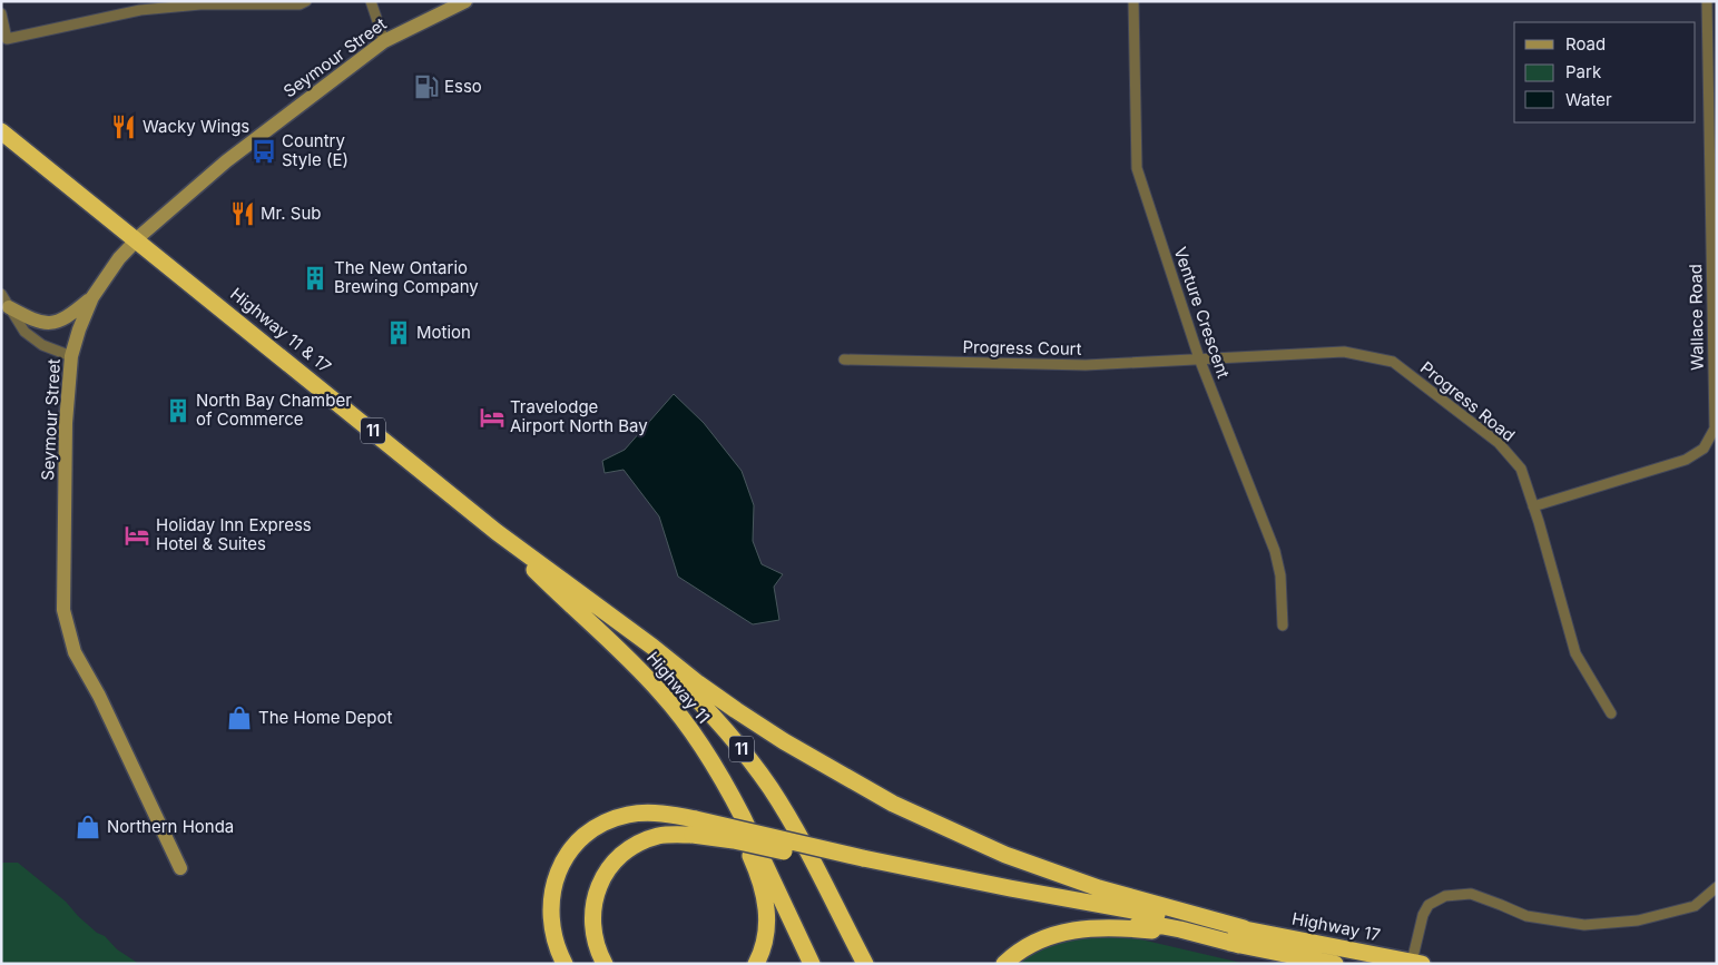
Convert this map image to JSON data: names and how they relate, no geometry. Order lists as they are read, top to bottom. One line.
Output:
{"streets":{"highway":["Highway 11 & 17","11","Highway 11","Highway 17"],"street":["Seymour Street","Venture Crescent","Wallace Road","Progress Court","Progress Road"]},"crossings":[["Seymour Street","Highway 11 & 17"],["Venture Crescent","Progress Court"],["Venture Crescent","Progress Road"],["Wallace Road","Progress Road"],["Highway 11 & 17","Highway 11"],["Progress Court","Progress Road"]],"places":{"fuel station":["Esso"],"restaurant":["Wacky Wings","Mr. Sub"],"bus stop":["Country Style (E)"],"building":["The New Ontario Brewing Company","Motion","North Bay Chamber of Commerce"],"hotel":["Travelodge Airport North Bay","Holiday Inn Express Hotel & Suites"],"shop":["The Home Depot","Northern Honda"]},"legend":["Road","Park","Water"]}
